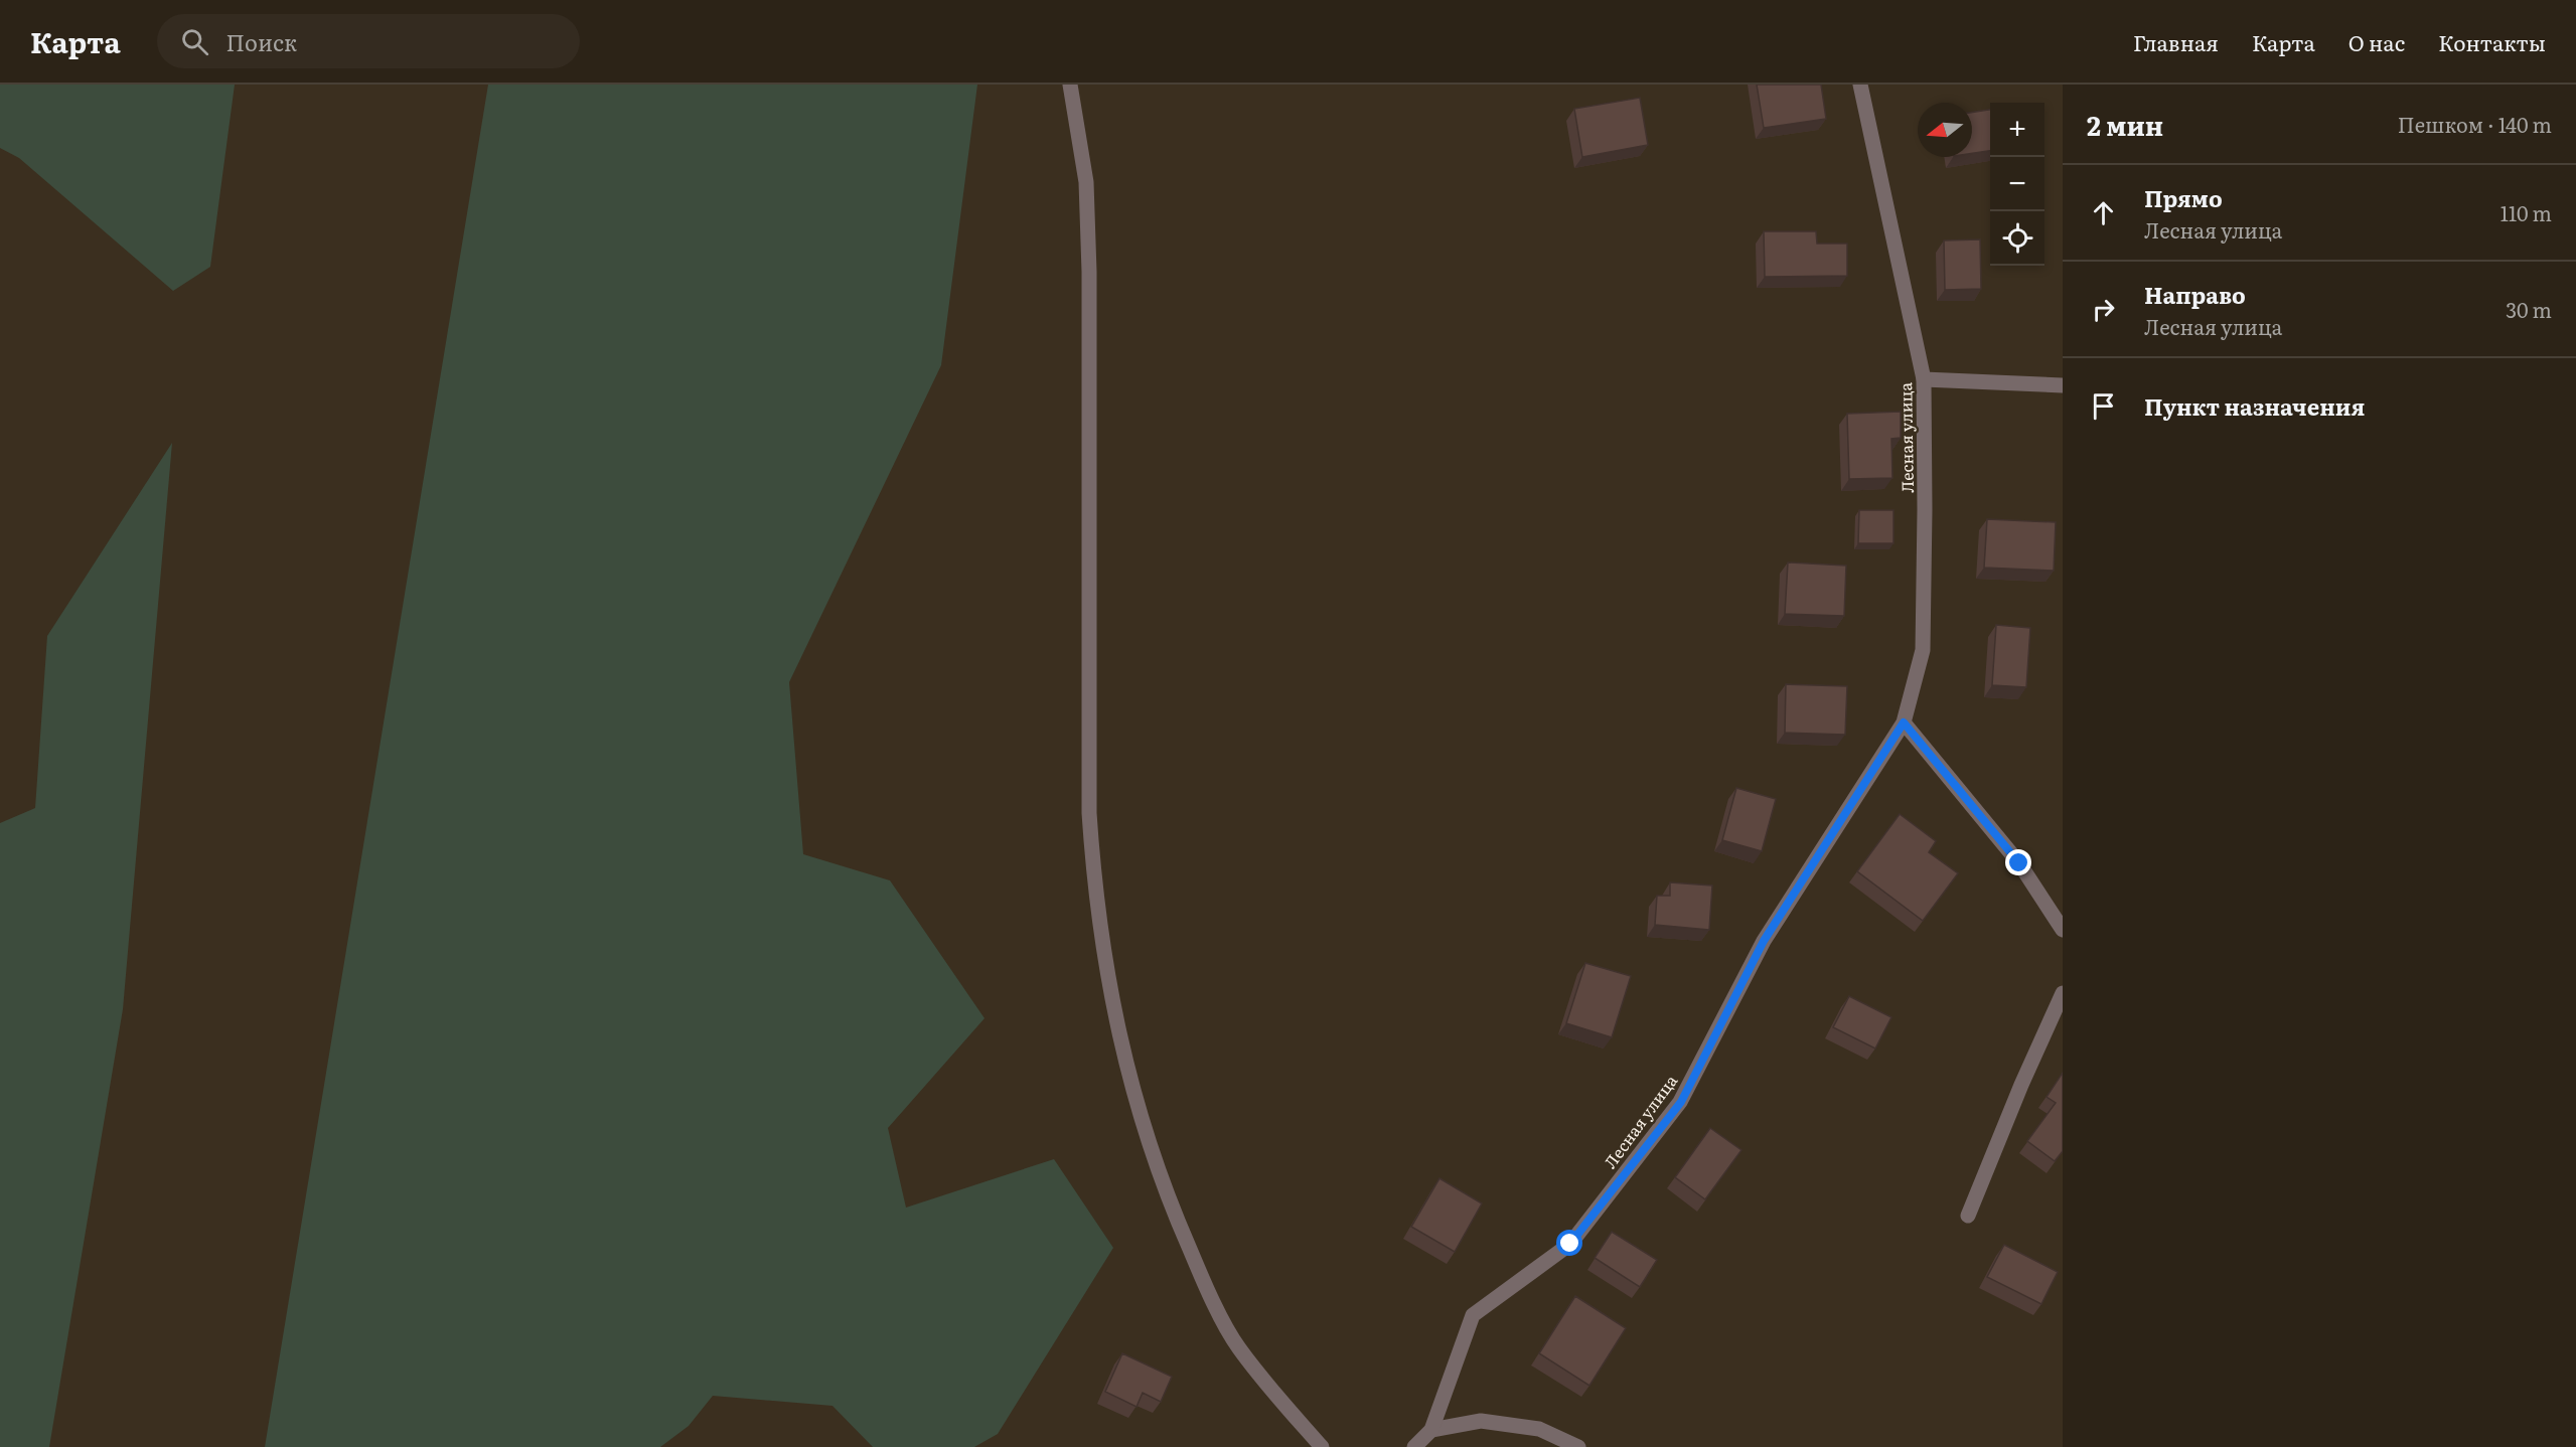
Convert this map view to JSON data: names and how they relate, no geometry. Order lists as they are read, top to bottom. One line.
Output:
{"streets":{"street":["Лесная улица"]},"north":"left","page":{"header":"Карта","search":"Поиск","nav":["Главная","Карта","О нас","Контакты"],"heading":["2 мин","Пешком · 140 m"],"map_buttons":["+","−"],"list":[["Прямо","Лесная улица","110 m"],["Направо","Лесная улица","30 m"],"Пункт назначения"]}}
